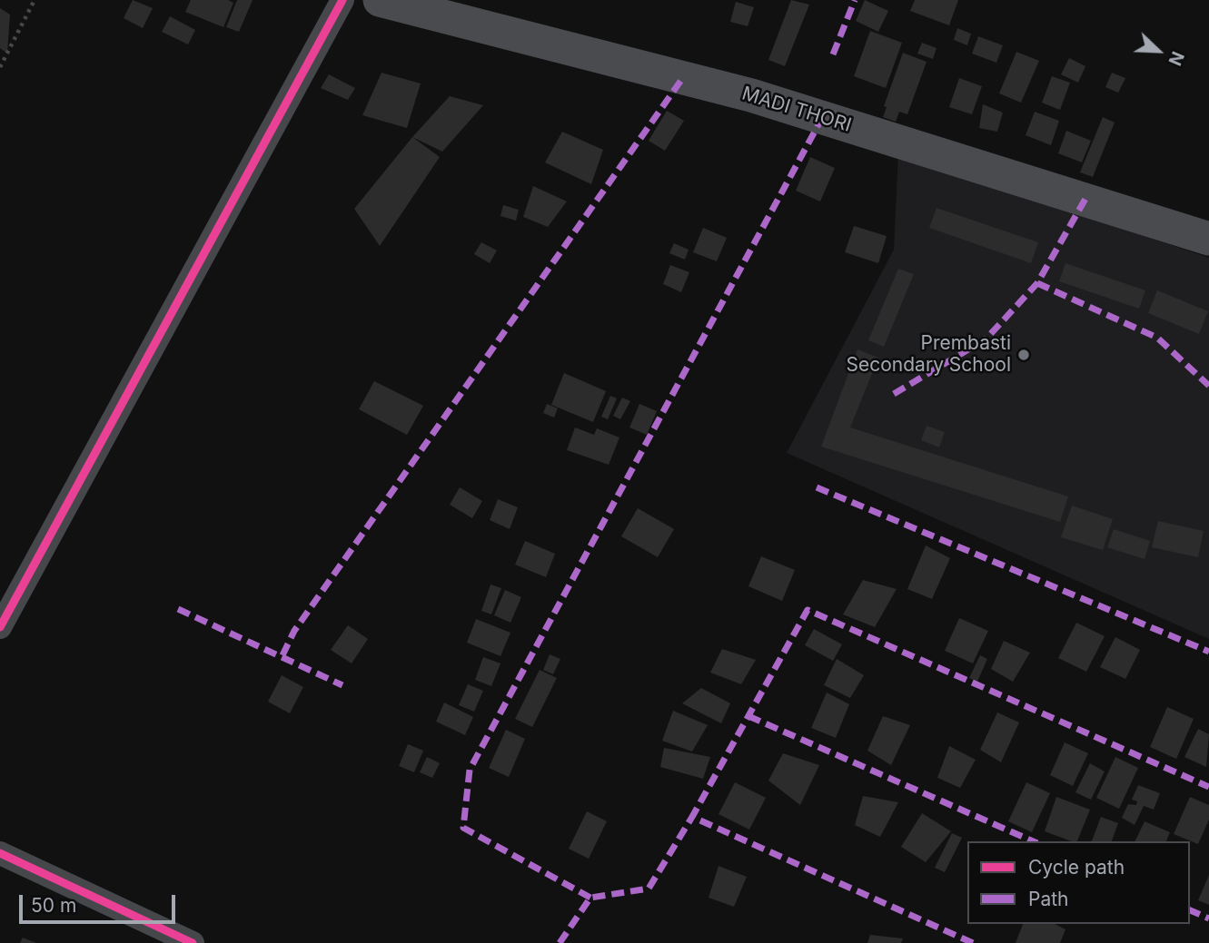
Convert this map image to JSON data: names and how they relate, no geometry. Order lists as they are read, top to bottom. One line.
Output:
{"streets":{"main road":["MADI THORI"]},"places":["Prembasti Secondary School"],"legend":["Cycle path","Path"],"scale_bar":"50 m","north":"bottom right"}
